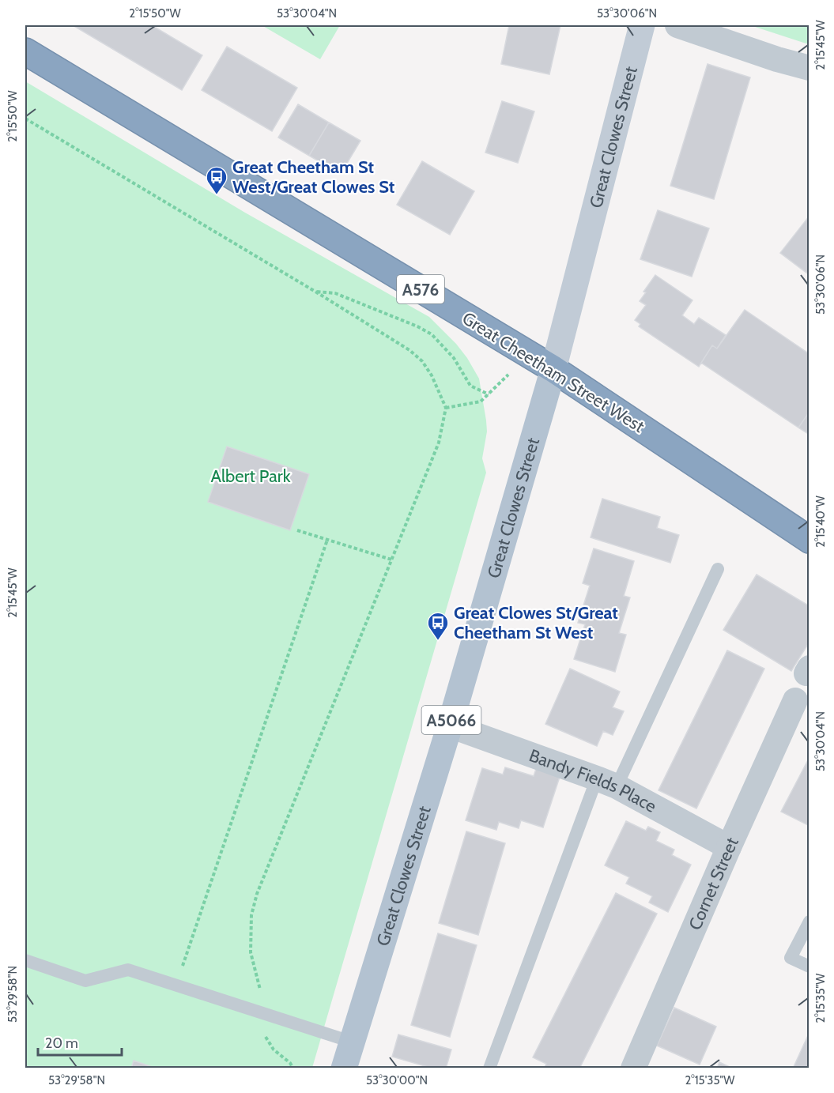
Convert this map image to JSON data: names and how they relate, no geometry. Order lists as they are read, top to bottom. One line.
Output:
{"streets":{"highway":["A576","Great Cheetham Street West"],"main road":["Great Clowes Street","A5066"],"street":["Bandy Fields Place","Cornet Street"]},"crossings":[["Great Clowes Street","Great Cheetham Street West"],["Great Clowes Street","Bandy Fields Place"],["Bandy Fields Place","Cornet Street"]],"parks":["Albert Park"],"places":{"bus stop":["Great Cheetham St West/Great Clowes St","Great Clowes St/Great Cheetham St West"]},"scale_bar":"20 m","coordinates":["2°15'50\"W","53°30'04\"N","53°30'06\"N","2°15'45\"W","2°15'40\"W","53°29'58\"N","2°15'35\"W","53°30'00\"N"]}
